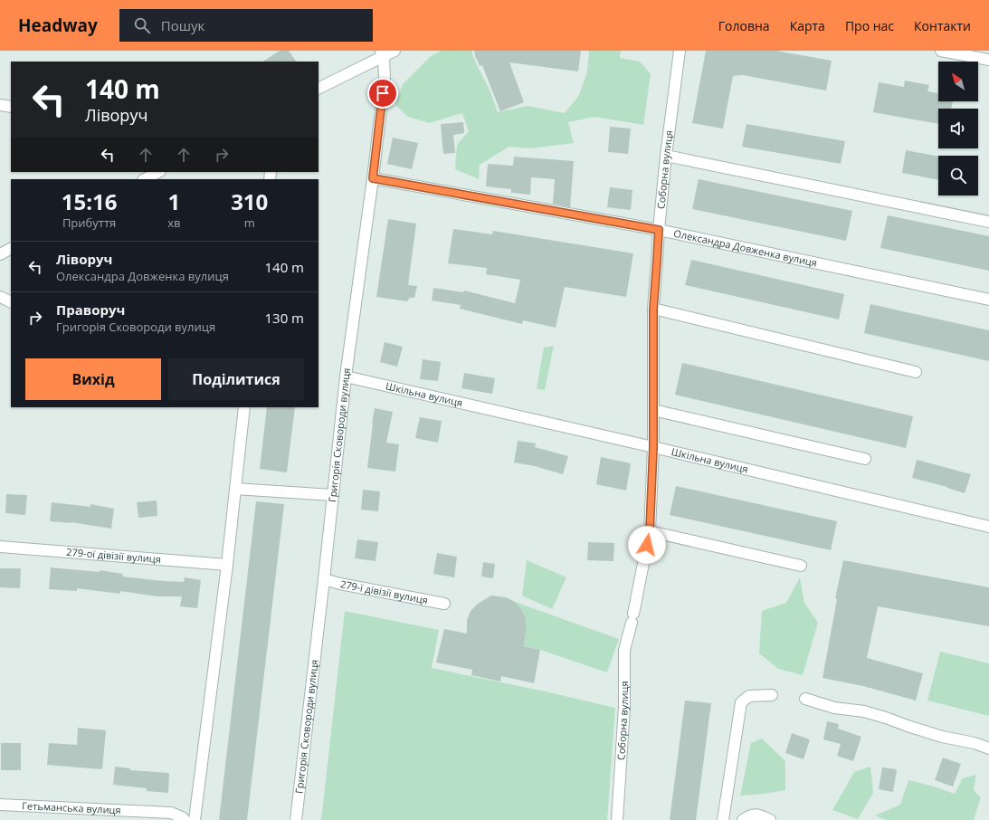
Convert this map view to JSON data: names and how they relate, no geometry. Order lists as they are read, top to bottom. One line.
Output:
{"streets":{"street":["Соборна вулиця","Олександра Довженка вулиця","Шкільна вулиця","Григорія Сковороди вулиця","279-ої дівізії вулиця","279-ї дівізії вулиця","Гетьманська вулиця"]},"crossings":[["Соборна вулиця","Олександра Довженка вулиця"],["Соборна вулиця","Шкільна вулиця"],["Олександра Довженка вулиця","Григорія Сковороди вулиця"],["Шкільна вулиця","Григорія Сковороди вулиця"],["Григорія Сковороди вулиця","279-ї дівізії вулиця"]],"north":"top left","page":{"header":"Headway","search":"Пошук","nav":["Головна","Карта","Про нас","Контакти"],"turn":["140 m","Ліворуч"],"eta":["15:16","Прибуття","1","хв","310","m"],"list":[{"name":"Ліворуч","note":"Олександра Довженка вулиця","value":"140 m"},{"name":"Праворуч","note":"Григорія Сковороди вулиця","value":"130 m"}],"buttons":["Вихід","Поділитися"]}}
